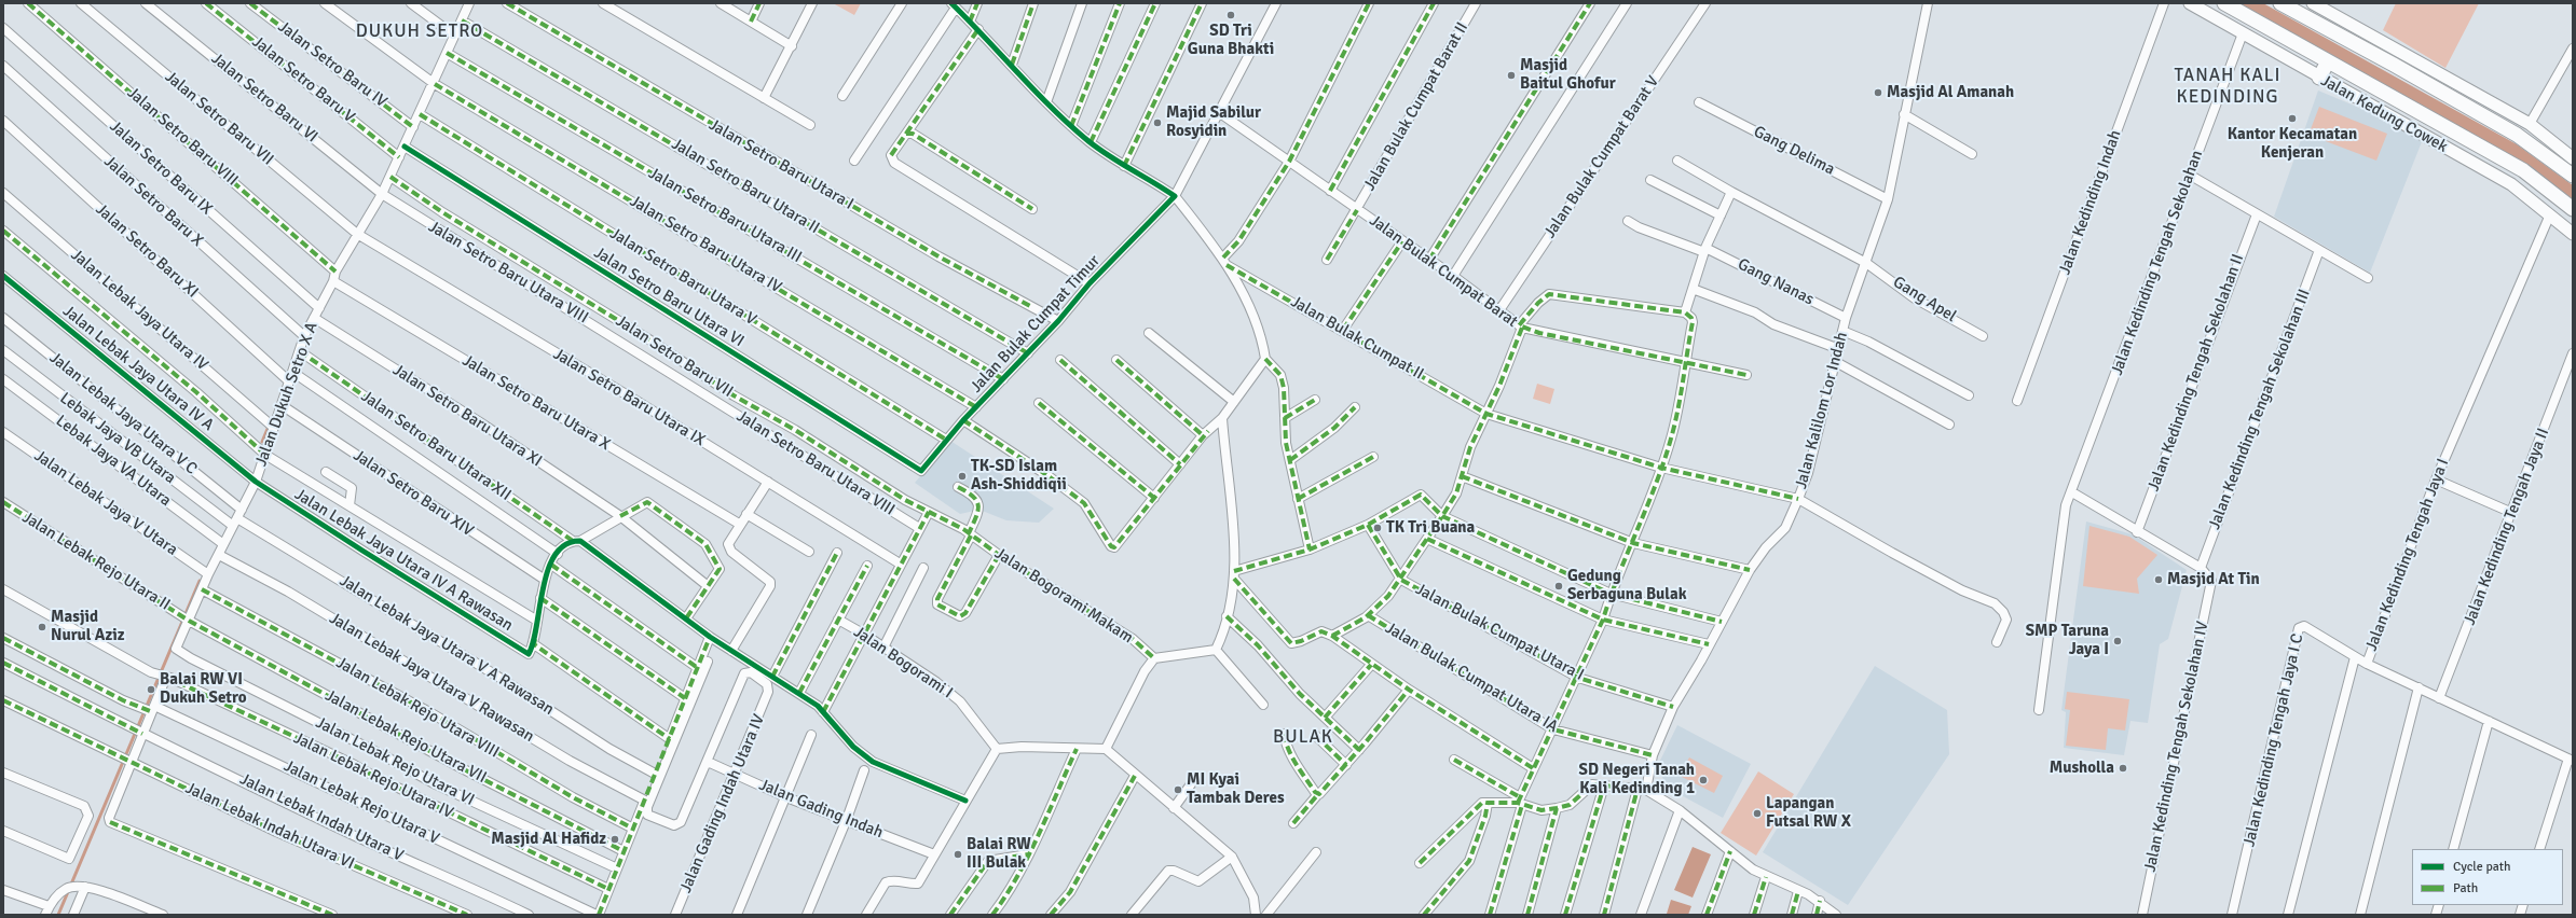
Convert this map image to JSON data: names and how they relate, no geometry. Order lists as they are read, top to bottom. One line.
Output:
{"streets":{"highway":["Jalan Kedung Cowek"],"street":["Jalan Setro Baru IV","Jalan Setro Baru V","Jalan Setro Baru VI","Jalan Bulak Cumpat Barat II","Jalan Setro Baru VII","Jalan Setro Baru VIII","Gang Delima","Jalan Bulak Cumpat Barat V","Jalan Setro Baru Utara I","Jalan Setro Baru IX","Jalan Setro Baru Utara II","Jalan Setro Baru X","Jalan Kedinding Indah","Jalan Setro Baru Utara III","Jalan Setro Baru Utara IV","Jalan Setro Baru XI","Jalan Kedinding Tengah Sekolahan","Jalan Bulak Cumpat Barat","Jalan Setro Baru Utara VIII","Jalan Setro Baru Utara V","Gang Nanas","Jalan Setro Baru Utara VI","Gang Apel","Jalan Lebak Jaya Utara IV","Jalan Bulak Cumpat Timur","Jalan Bulak Cumpat II","Jalan Lebak Jaya Utara IV A","Jalan Kedinding Tengah Sekolahan II","Jalan Dukuh Setro X A","Jalan Setro Baru Utara IX","Jalan Setro Baru Utara X","Jalan Kedinding Tengah Sekolahan III","Jalan Kalilom Lor Indah","Jalan Lebak Jaya Utara V C","Jalan Setro Baru Utara XI","Lebak Jaya VB Utara","Jalan Setro Baru Utara XII","Lebak Jaya VA Utara","Jalan Setro Baru XIV","Jalan Lebak Jaya V Utara","Jalan Kedinding Tengah Jaya II","Jalan Kedinding Tengah Jaya I","Jalan Lebak Jaya Utara IV A Rawasan","Jalan Lebak Rejo Utara II","Jalan Bogorami Makam","Jalan Bulak Cumpat Utara I","Jalan Lebak Jaya Utara V A Rawasan","Jalan Bogorami I","Jalan Lebak Jaya Utara V Rawasan","Jalan Bulak Cumpat Utara IA","Jalan Lebak Rejo Utara VIII","Jalan Lebak Rejo Utara VII","Jalan Kedinding Tengah Jaya I C","Jalan Kedinding Tengah Sekolahan IV","Jalan Lebak Rejo Utara VI","Jalan Lebak Rejo Utara IV","Jalan Lebak Rejo Utara V","Jalan Gading Indah Utara IV","Jalan Gading Indah","Jalan Lebak Indah Utara V","Jalan Lebak Indah Utara VI"]},"crossings":[["Jalan Setro Baru IV","Jalan Dukuh Setro X A"],["Jalan Setro Baru V","Jalan Dukuh Setro X A"],["Jalan Setro Baru VI","Jalan Setro Baru Utara VIII"],["Jalan Setro Baru VI","Jalan Dukuh Setro X A"],["Jalan Bulak Cumpat Barat II","Jalan Bulak Cumpat Barat"],["Jalan Kedung Cowek","Jalan Kedinding Tengah Sekolahan"],["Jalan Kedung Cowek","Jalan Kedinding Tengah Jaya I"],["Jalan Setro Baru VII","Jalan Dukuh Setro X A"],["Jalan Setro Baru VII","Jalan Setro Baru Utara IX"],["Jalan Setro Baru VII","Jalan Bogorami Makam"],["Jalan Setro Baru VIII","Jalan Dukuh Setro X A"],["Gang Delima","Jalan Kalilom Lor Indah"],["Jalan Bulak Cumpat Barat V","Jalan Bulak Cumpat Barat"],["Jalan Setro Baru Utara I","Jalan Bulak Cumpat Timur"],["Jalan Setro Baru IX","Jalan Dukuh Setro X A"],["Jalan Setro Baru Utara II","Jalan Bulak Cumpat Timur"],["Jalan Setro Baru Utara II","Jalan Dukuh Setro X A"],["Jalan Setro Baru X","Jalan Dukuh Setro X A"],["Jalan Setro Baru Utara III","Jalan Bulak Cumpat Timur"],["Jalan Setro Baru Utara III","Jalan Dukuh Setro X A"],["Jalan Setro Baru Utara IV","Jalan Bulak Cumpat Timur"],["Jalan Setro Baru Utara IV","Jalan Dukuh Setro X A"],["Jalan Setro Baru XI","Jalan Dukuh Setro X A"],["Jalan Bulak Cumpat Barat","Jalan Bulak Cumpat Timur"],["Jalan Setro Baru Utara VIII","Jalan Dukuh Setro X A"],["Jalan Setro Baru Utara V","Jalan Bulak Cumpat Timur"],["Jalan Setro Baru Utara V","Jalan Dukuh Setro X A"],["Gang Nanas","Jalan Kalilom Lor Indah"],["Jalan Setro Baru Utara VI","Jalan Bulak Cumpat Timur"],["Jalan Setro Baru Utara VI","Jalan Dukuh Setro X A"],["Gang Apel","Jalan Kalilom Lor Indah"],["Jalan Lebak Jaya Utara IV","Jalan Dukuh Setro X A"],["Jalan Bulak Cumpat II","Jalan Kalilom Lor Indah"],["Jalan Lebak Jaya Utara IV A","Jalan Dukuh Setro X A"],["Jalan Lebak Jaya Utara IV A","Jalan Lebak Jaya Utara IV A Rawasan"],["Jalan Dukuh Setro X A","Jalan Setro Baru Utara IX"],["Jalan Dukuh Setro X A","Jalan Setro Baru Utara X"],["Jalan Dukuh Setro X A","Jalan Lebak Jaya Utara V C"],["Jalan Dukuh Setro X A","Jalan Setro Baru Utara XI"],["Jalan Dukuh Setro X A","Lebak Jaya VB Utara"],["Jalan Dukuh Setro X A","Jalan Setro Baru Utara XII"],["Jalan Dukuh Setro X A","Lebak Jaya VA Utara"],["Jalan Dukuh Setro X A","Jalan Setro Baru XIV"],["Jalan Dukuh Setro X A","Jalan Lebak Jaya V Utara"],["Jalan Dukuh Setro X A","Jalan Lebak Jaya Utara IV A Rawasan"],["Jalan Dukuh Setro X A","Jalan Lebak Rejo Utara II"],["Jalan Dukuh Setro X A","Jalan Lebak Jaya Utara V A Rawasan"],["Jalan Dukuh Setro X A","Jalan Lebak Jaya Utara V Rawasan"],["Jalan Dukuh Setro X A","Jalan Lebak Rejo Utara VIII"],["Jalan Dukuh Setro X A","Jalan Lebak Rejo Utara VII"],["Jalan Dukuh Setro X A","Jalan Lebak Rejo Utara VI"],["Jalan Kedinding Tengah Sekolahan III","Jalan Kedinding Tengah Sekolahan IV"],["Jalan Kalilom Lor Indah","Jalan Bulak Cumpat Utara I"],["Jalan Kalilom Lor Indah","Jalan Bulak Cumpat Utara IA"],["Lebak Jaya VB Utara","Jalan Lebak Jaya Utara V A Rawasan"],["Jalan Kedinding Tengah Jaya I","Jalan Kedinding Tengah Jaya I C"],["Jalan Lebak Rejo Utara II","Jalan Lebak Rejo Utara VII"],["Jalan Gading Indah Utara IV","Jalan Gading Indah"]],"districts":["DUKUH SETRO","TANAH KALI KEDINDING","BULAK"],"places":["SD Tri Guna Bhakti","Masjid Baitul Ghofur","Masjid Al Amanah","Kantor Kecamatan Kenjeran","Majid Sabilur Rosyidin","TK-SD Islam Ash-Shiddiqii","TK Tri Buana","Masjid At Tin","Gedung Serbaguna Bulak","Masjid Nurul Aziz","SMP Taruna Jaya I","Balai RW VI Dukuh Setro","Musholla","SD Negeri Tanah Kali Kedinding 1","MI Kyai Tambak Deres","Lapangan Futsal RW X","Masjid Al Hafidz","Balai RW III Bulak"],"legend":["Cycle path","Path"]}
